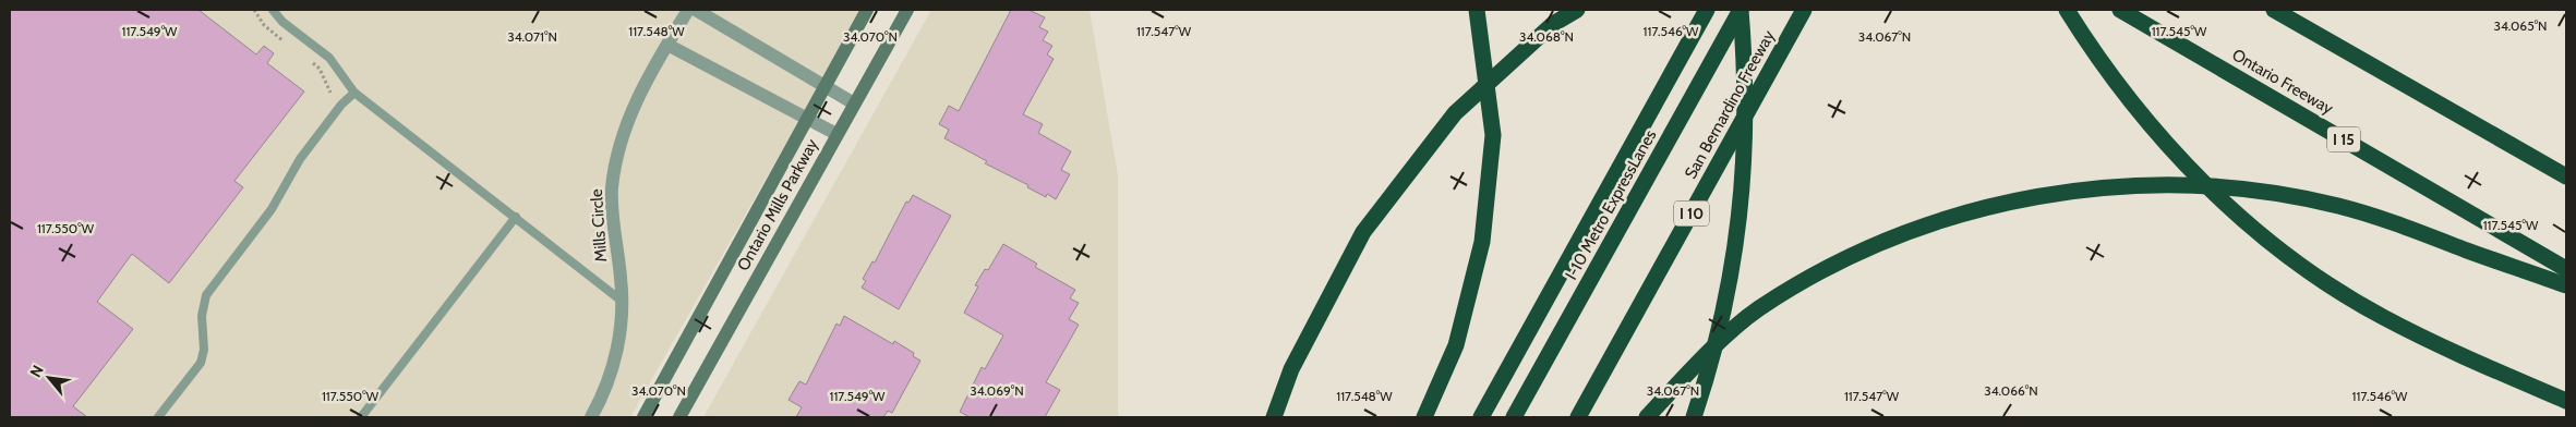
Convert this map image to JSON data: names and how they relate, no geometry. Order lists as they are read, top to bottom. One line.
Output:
{"streets":{"highway":["Ontario Freeway","San Bernardino Freeway","I 15","I-10 Metro ExpressLanes","I 10"],"main road":["Ontario Mills Parkway"],"street":["Mills Circle"]},"north":"top left","coordinates":["34.065°N","117.549°W","117.548°W","117.547°W","117.546°W","117.545°W","34.067°N","34.071°N","34.070°N","34.068°N","117.550°W","34.069°N","34.066°N"]}
